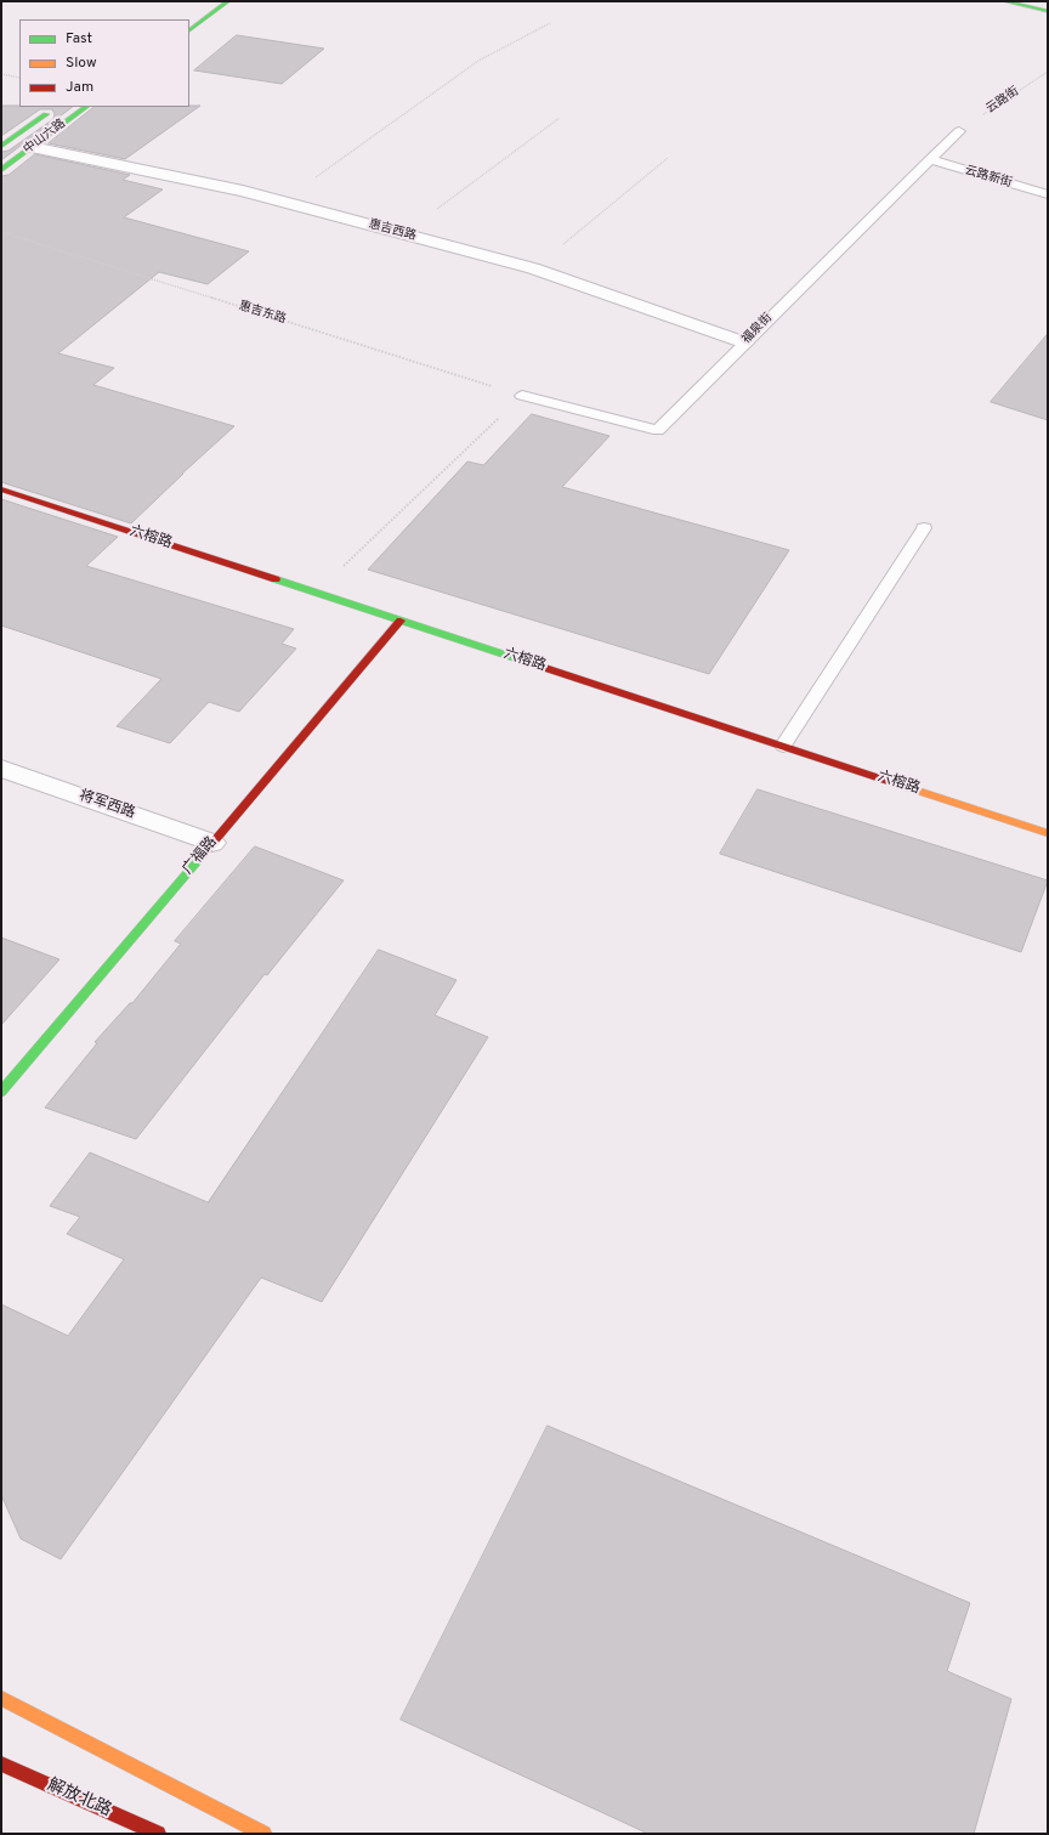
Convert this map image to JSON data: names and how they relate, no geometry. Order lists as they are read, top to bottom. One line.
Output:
{"streets":{"street":["中山六路","惠吉西路","六榕路","将军西路","广福路","解放北路"],"lane":["云路新街","福泉街"],"path":["云路街","惠吉东路"]},"crossings":[["云路街","福泉街"],["中山六路","惠吉西路"],["云路新街","福泉街"],["惠吉西路","福泉街"],["惠吉东路","福泉街"],["六榕路","广福路"],["将军西路","广福路"]],"legend":["Fast","Slow","Jam"]}
